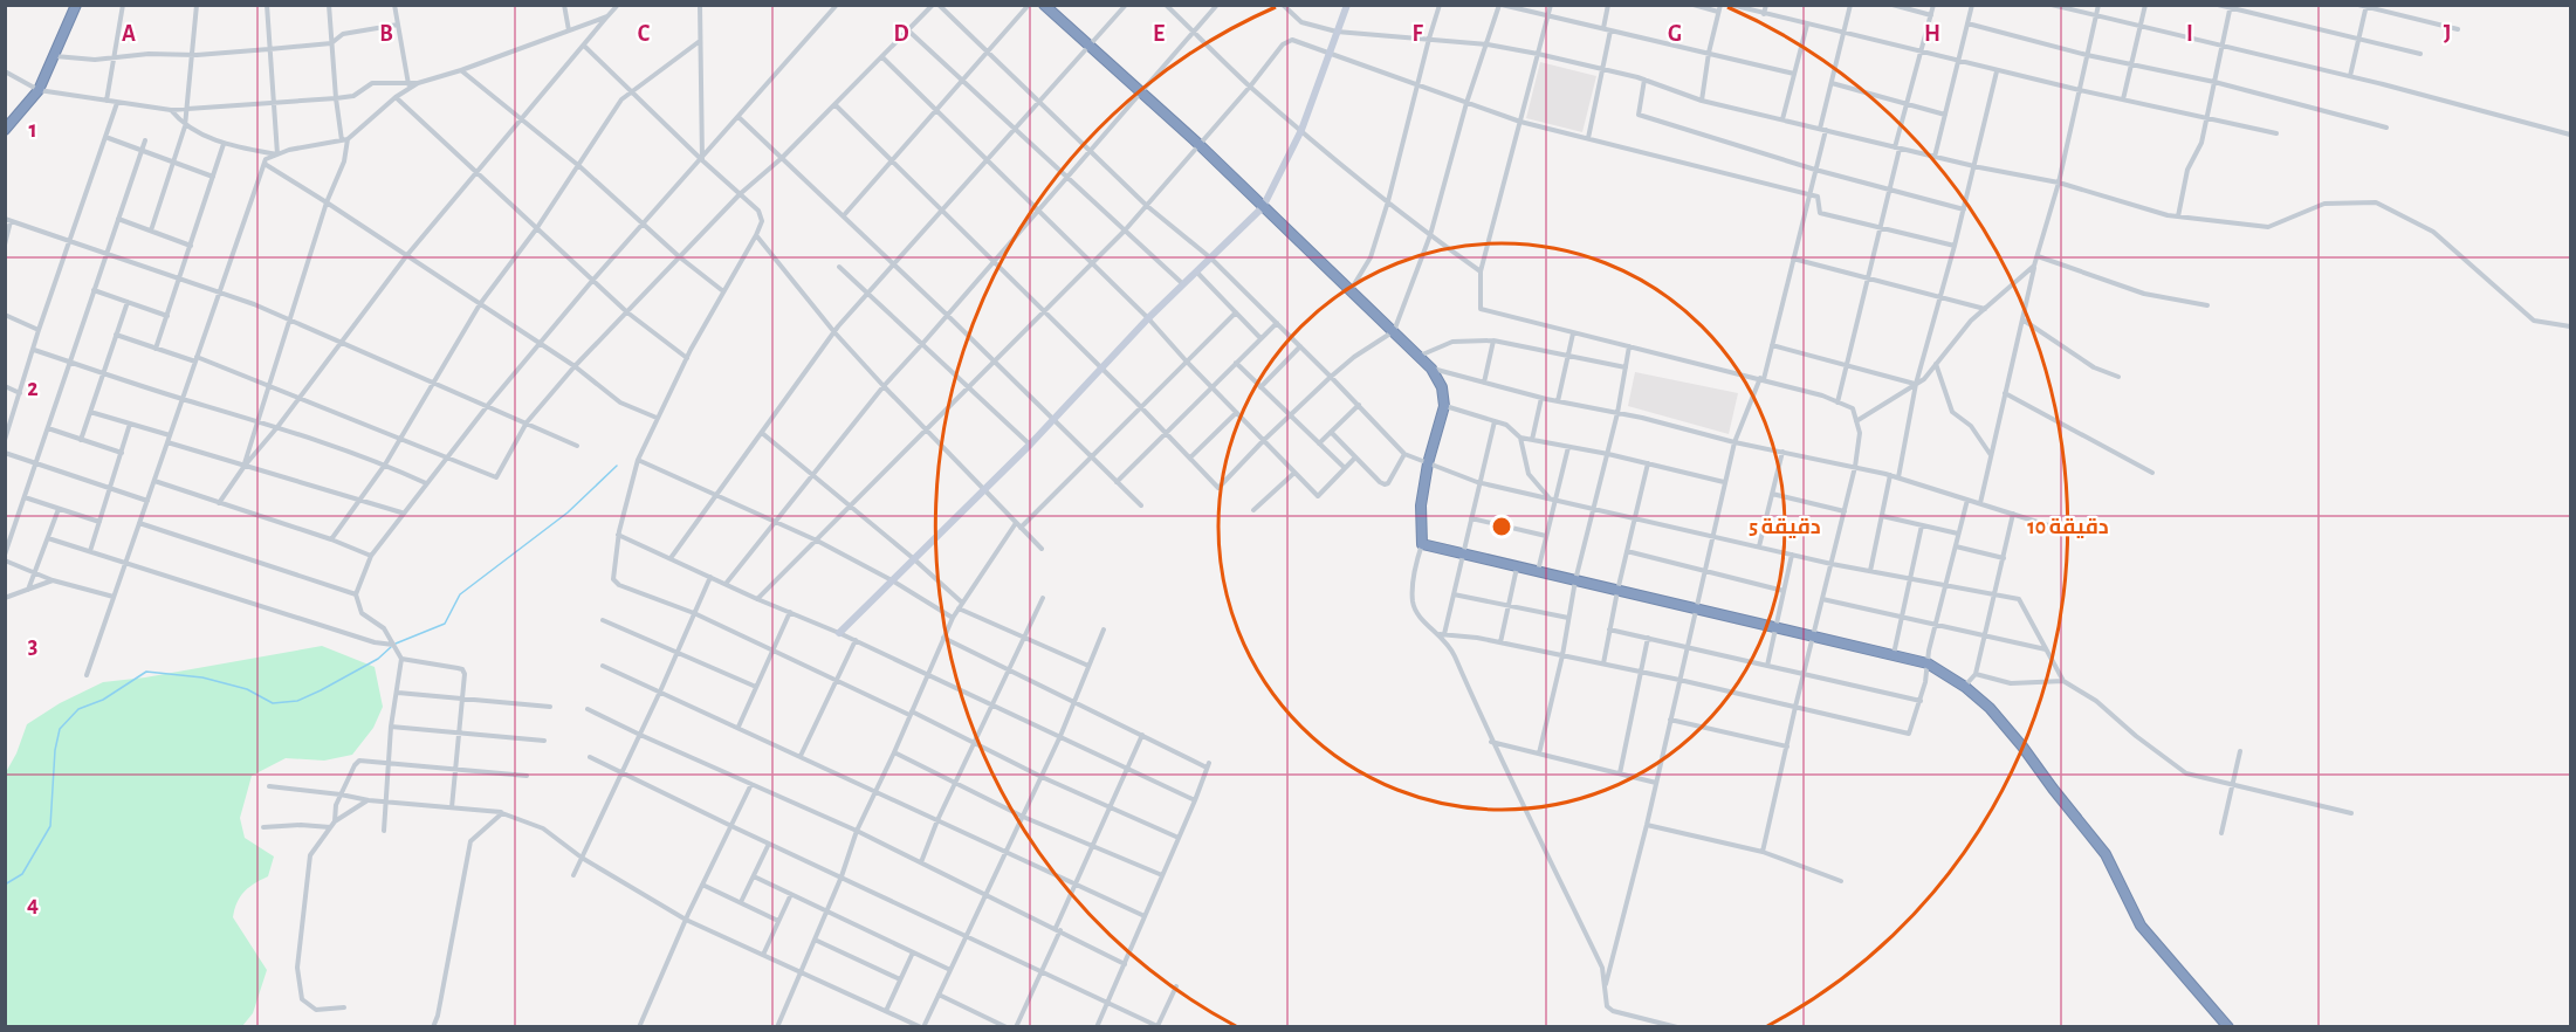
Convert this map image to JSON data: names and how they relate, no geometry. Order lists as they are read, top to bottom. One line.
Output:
{"grid":{"columns":["A","B","C","D","E","F","G","H","I","J"],"rows":["1","2","3","4"]},"rings":["5 دقيقة","10 دقيقة"]}
